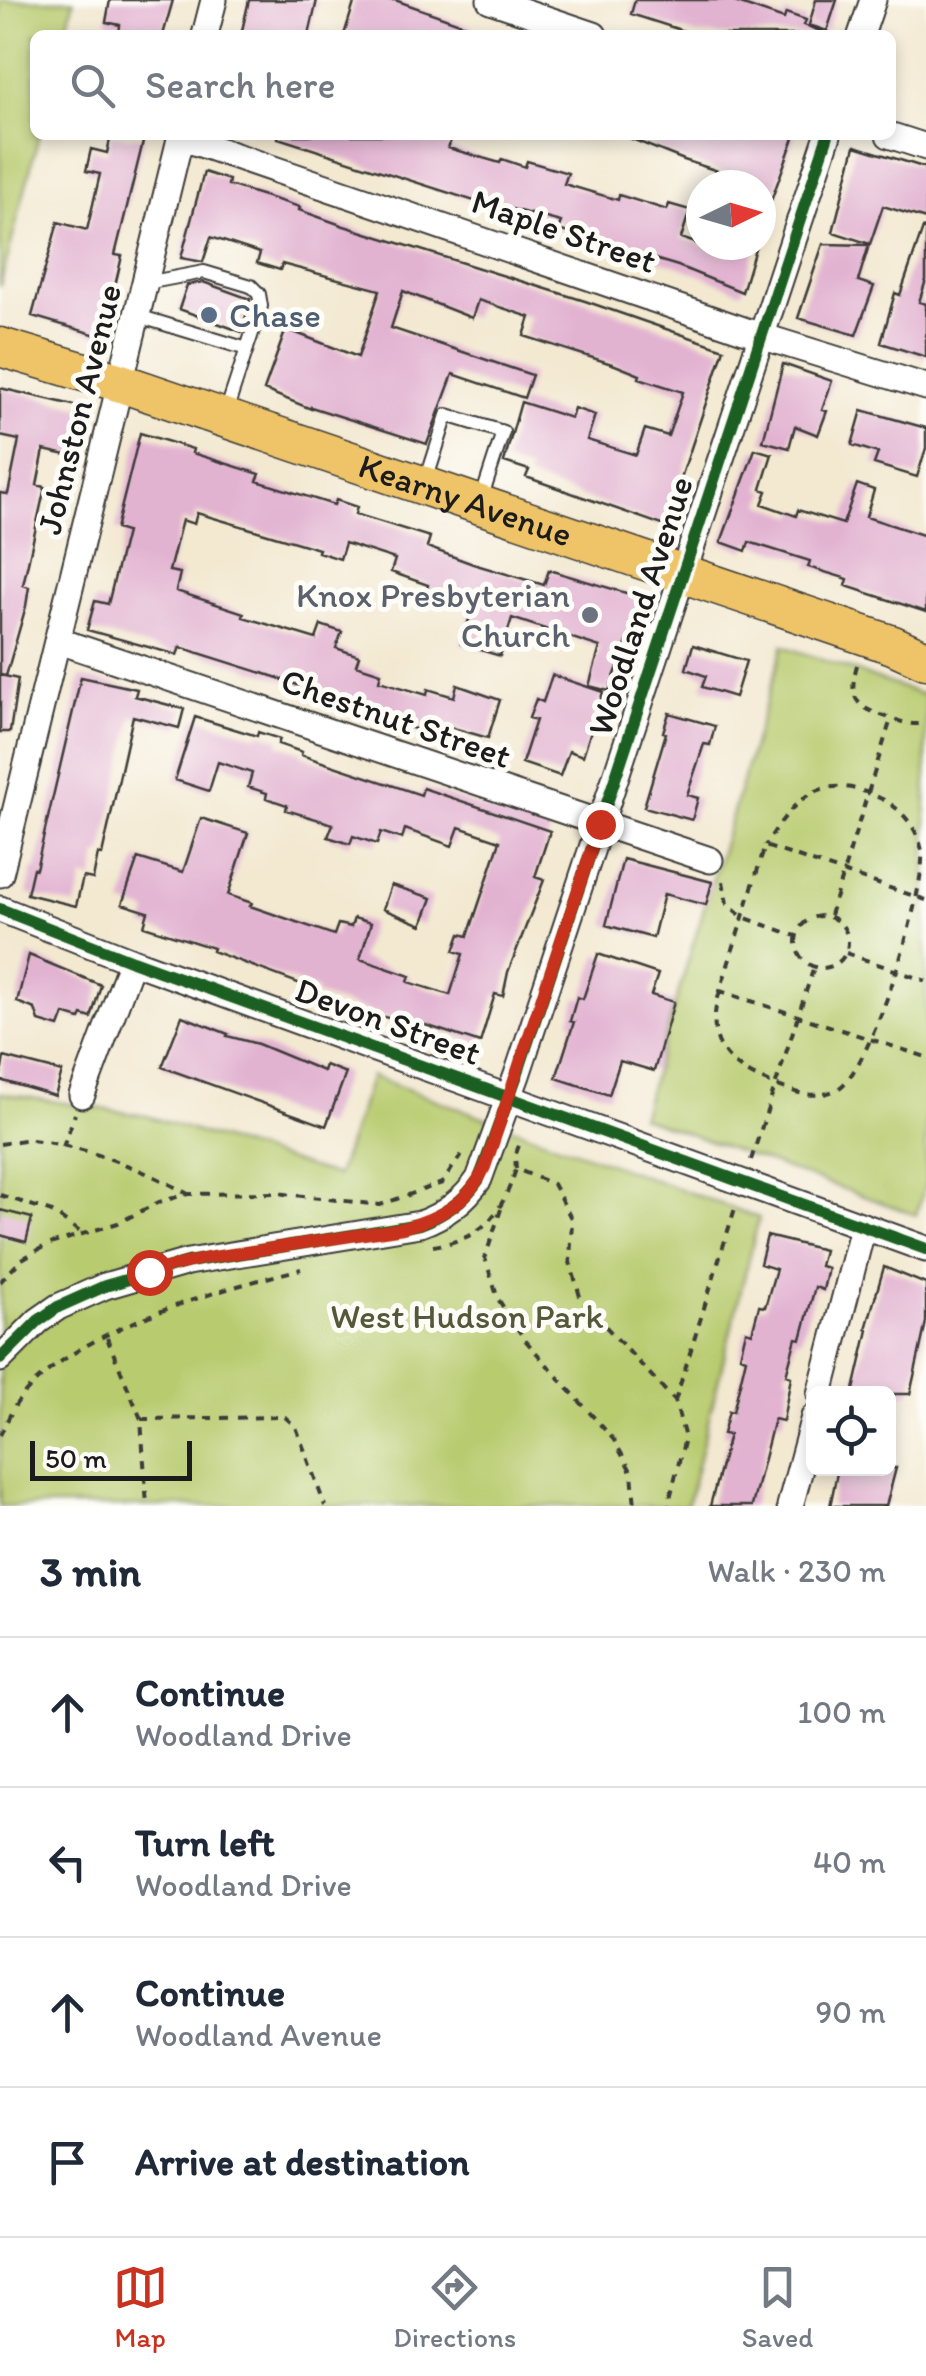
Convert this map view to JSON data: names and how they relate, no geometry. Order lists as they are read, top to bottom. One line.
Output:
{"streets":{"main road":["Kearny Avenue"],"street":["Maple Street","Johnston Avenue","Woodland Avenue","Chestnut Street","Devon Street"]},"crossings":[["Maple Street","Woodland Avenue"],["Johnston Avenue","Kearny Avenue"],["Johnston Avenue","Chestnut Street"],["Kearny Avenue","Woodland Avenue"],["Woodland Avenue","Chestnut Street"],["Woodland Avenue","Devon Street"]],"parks":["West Hudson Park"],"places":["Chase","Knox Presbyterian Church"],"scale_bar":"50 m","north":"right","page":{"search":"Search here","scale":"50 m","heading":["3 min","Walk · 230 m"],"list":[["Continue","Woodland Drive","100 m"],["Turn left","Woodland Drive","40 m"],["Continue","Woodland Avenue","90 m"],"Arrive at destination"],"nav":["Map","Directions","Saved"]}}
